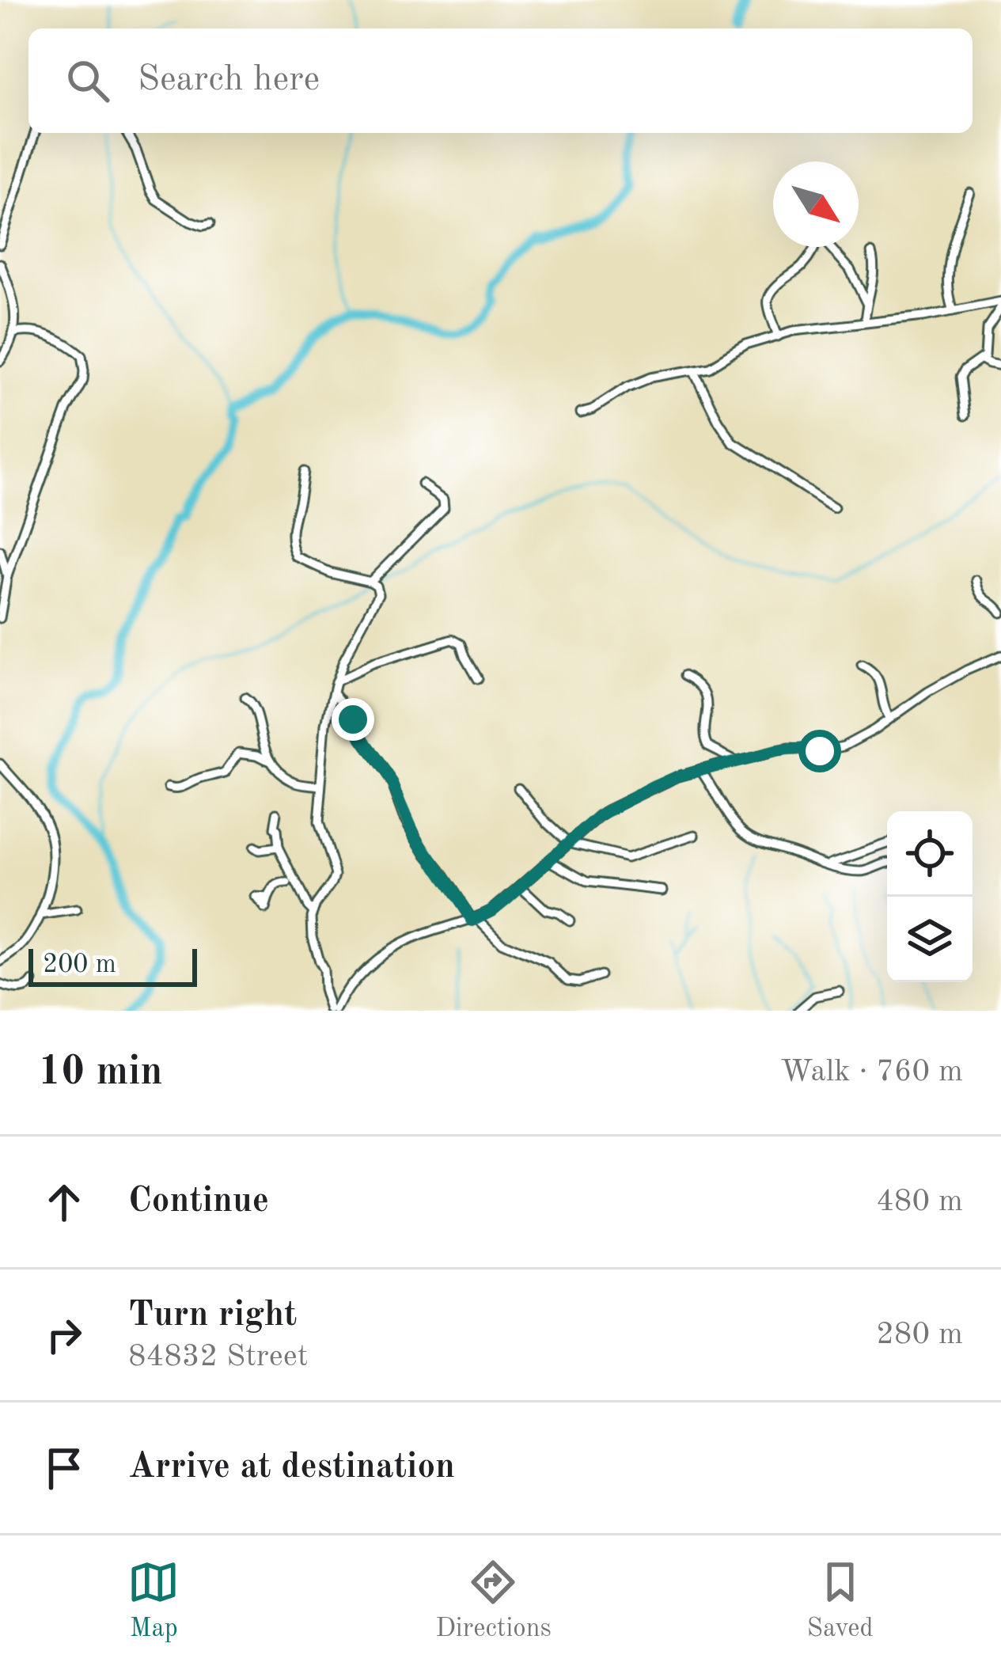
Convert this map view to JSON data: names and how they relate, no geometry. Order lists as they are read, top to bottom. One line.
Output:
{"scale_bar":"200 m","north":"bottom right","page":{"search":"Search here","scale":"200 m","heading":["10 min","Walk · 760 m"],"list":[["Continue","480 m"],["Turn right","84832 Street","280 m"],"Arrive at destination"],"nav":["Map","Directions","Saved"]}}
